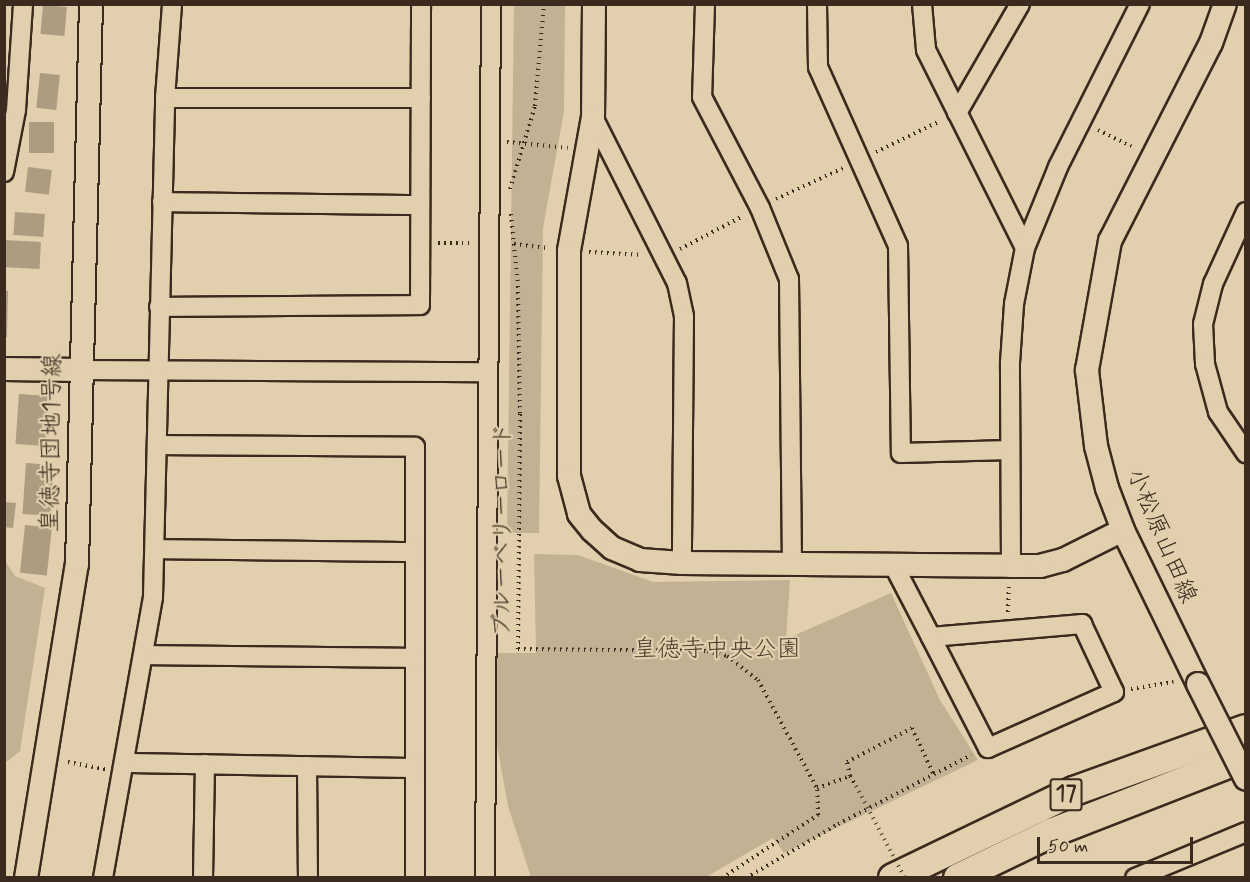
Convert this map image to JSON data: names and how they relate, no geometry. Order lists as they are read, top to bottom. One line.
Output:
{"streets":{"main road":["17"],"street":["皇徳寺団地1号線","小松原山田線"],"path":["ブルーベリーロード"]},"parks":["皇徳寺中央公園"],"scale_bar":"50 m"}
